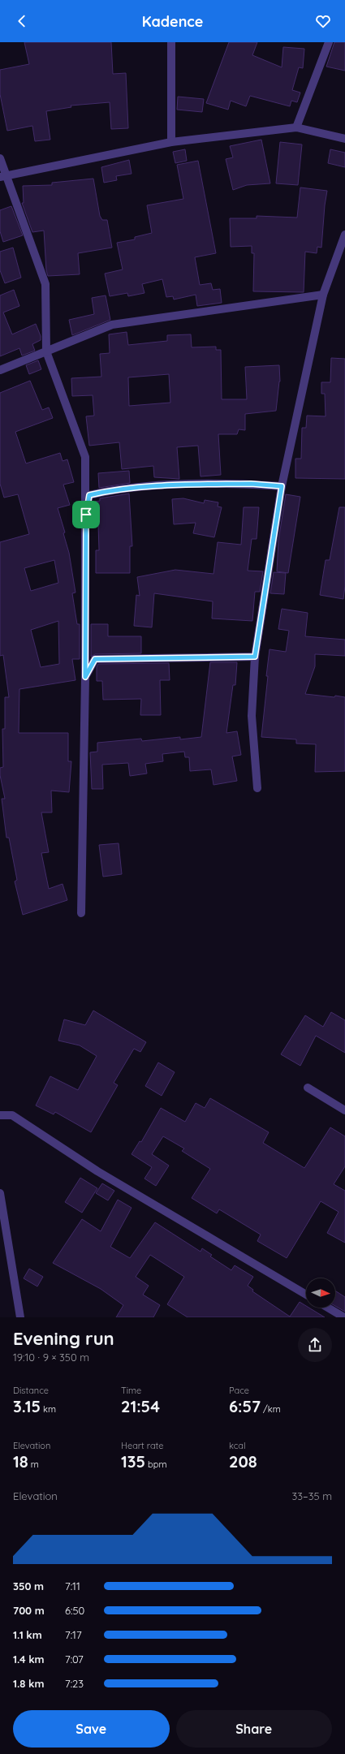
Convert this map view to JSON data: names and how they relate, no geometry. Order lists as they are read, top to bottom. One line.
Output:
{"north":"right","page":{"header":"Kadence","heading":["Evening run","19:10 · 9 × 350 m"],"stats":[["Distance","3.15 km"],["Time","21:54"],["Pace","6:57 /km"],["Elevation","18 m"],["Heart rate","135 bpm"],["kcal","208"]],"chart":["Elevation","33–35 m"],"list":[{"name":"350 m","note":"7:11"},{"name":"700 m","note":"6:50"},{"name":"1.1 km","note":"7:17"},{"name":"1.4 km","note":"7:07"},{"name":"1.8 km","note":"7:23"}],"buttons":["Save","Share"]}}
